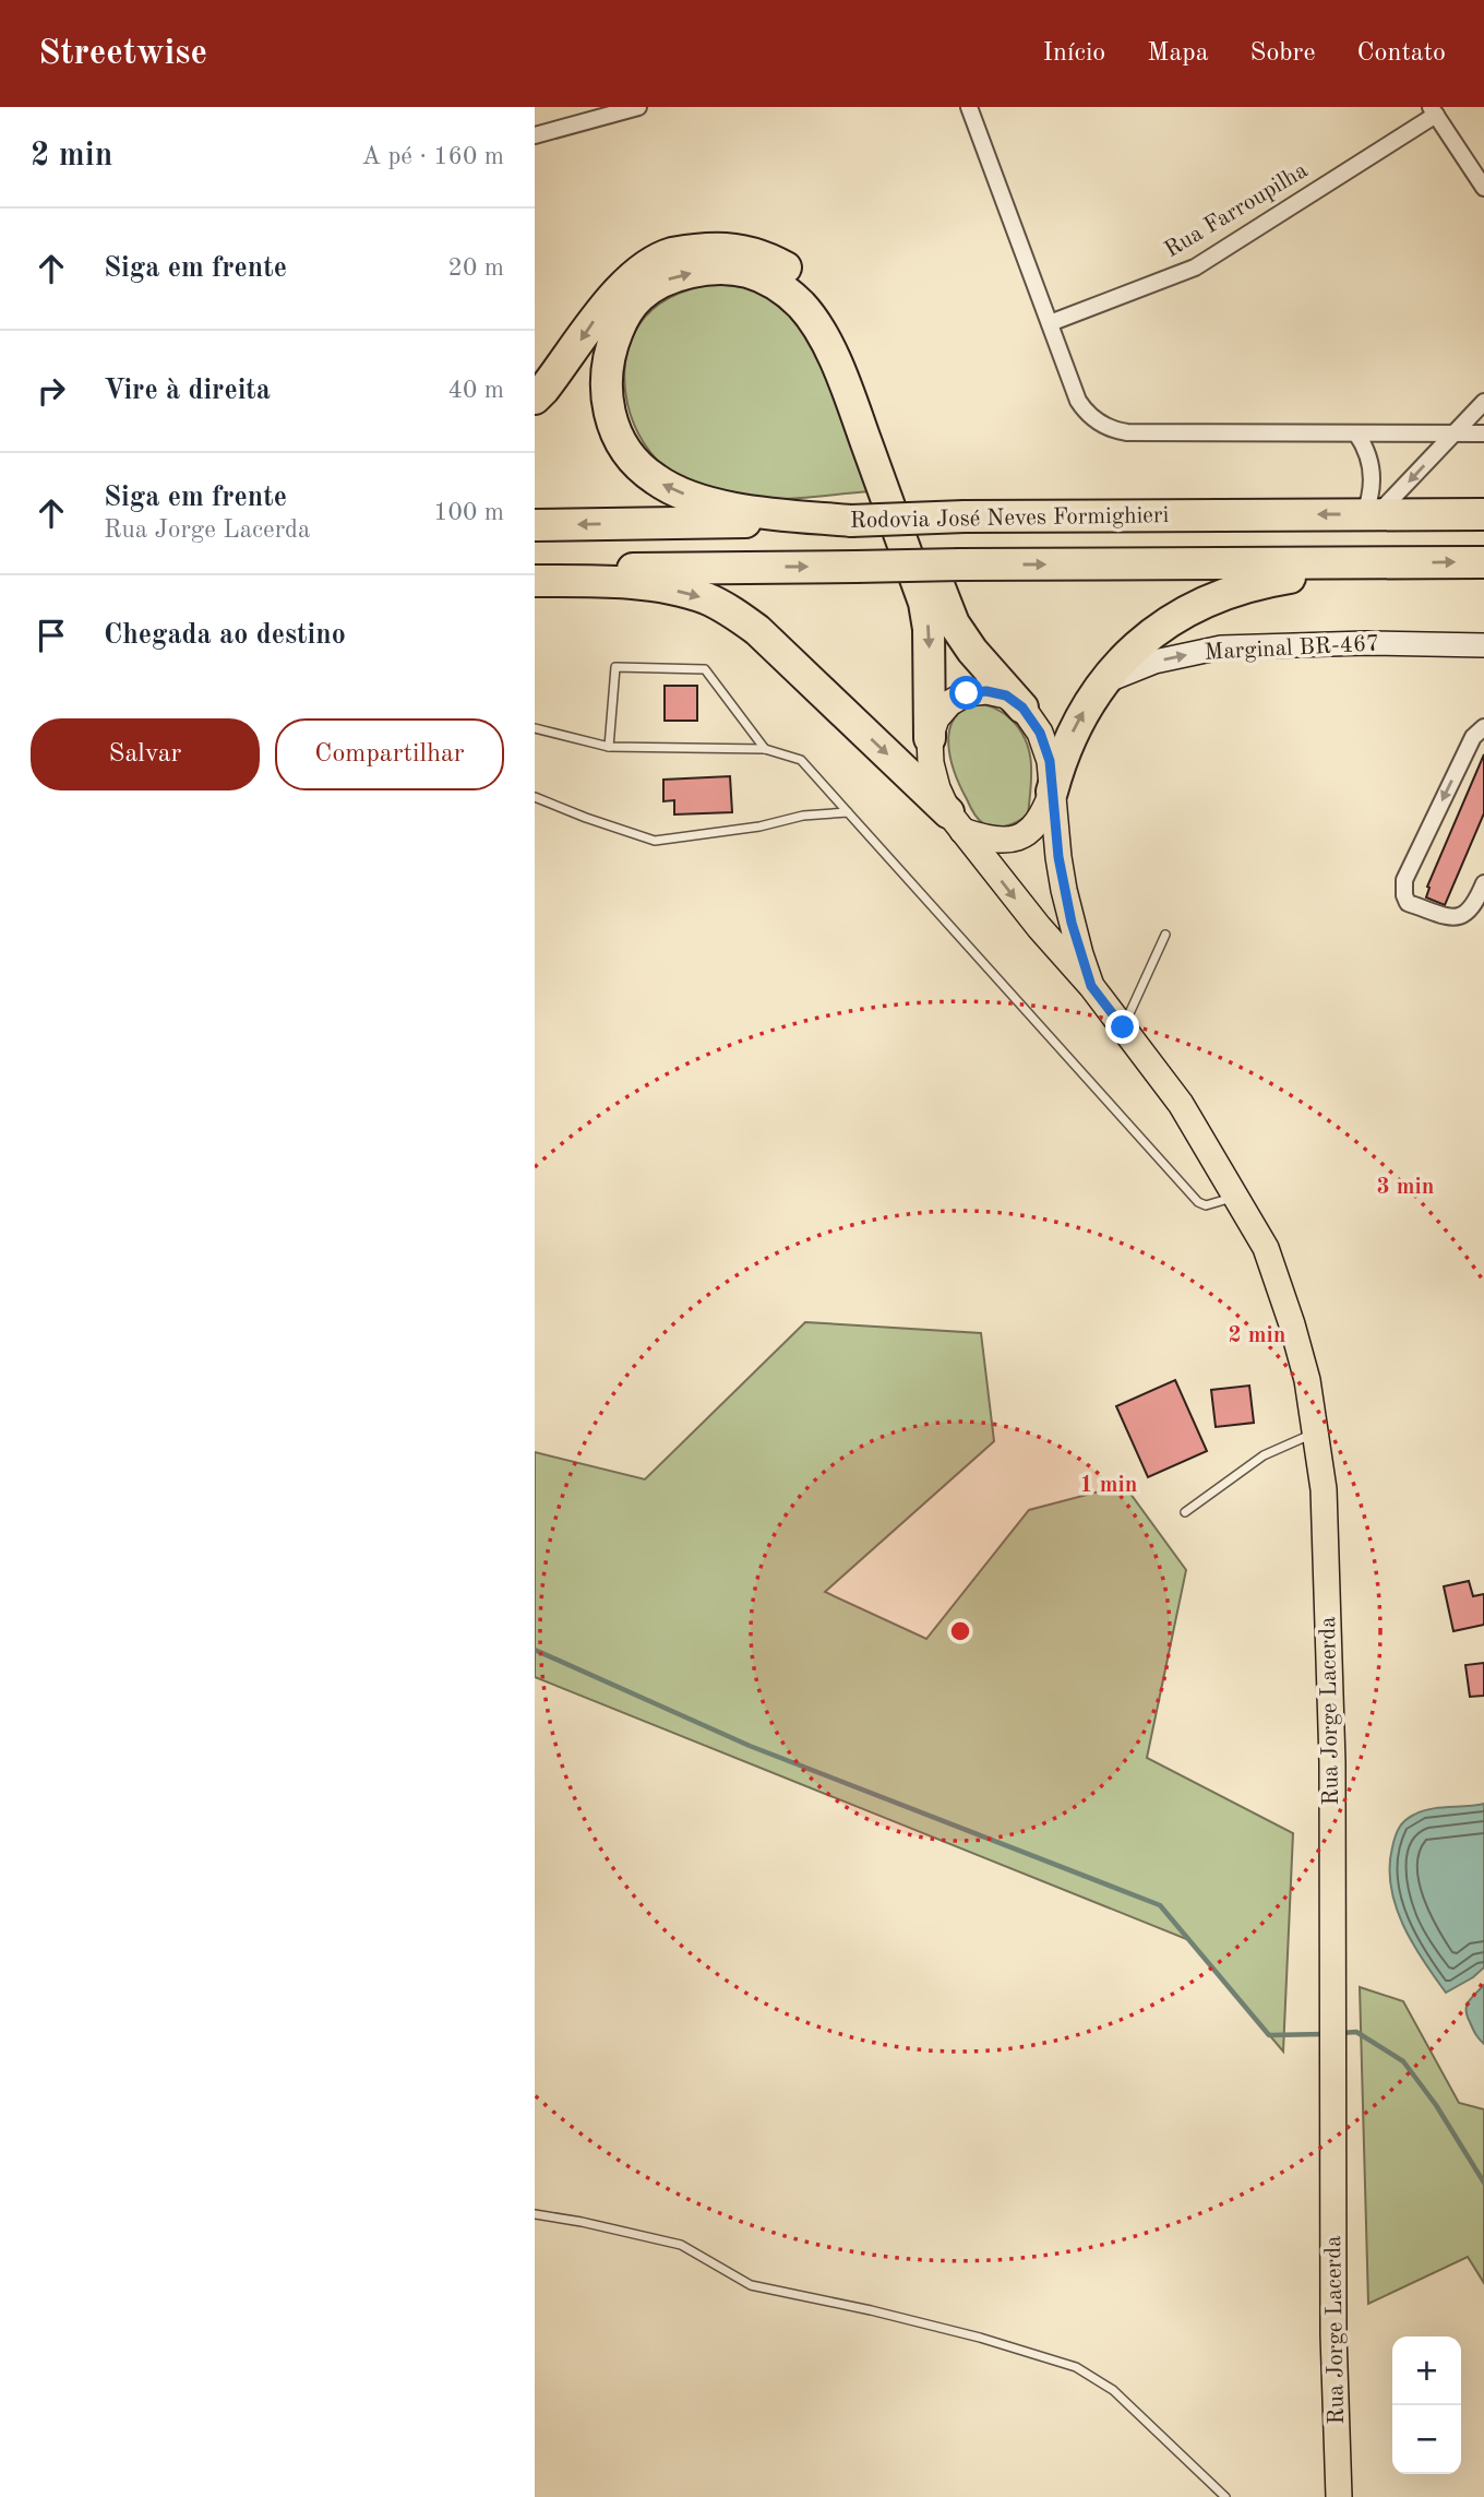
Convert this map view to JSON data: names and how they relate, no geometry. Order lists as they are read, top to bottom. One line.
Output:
{"streets":{"highway":["Rodovia José Neves Formighieri"],"main road":["Marginal BR-467","Rua Jorge Lacerda"],"street":["Rua Farroupilha"]},"one_way":["Marginal BR-467"],"page":{"header":"Streetwise","nav":["Início","Mapa","Sobre","Contato"],"heading":["2 min","A pé · 160 m"],"list":[["Siga em frente","20 m"],["Vire à direita","40 m"],["Siga em frente","Rua Jorge Lacerda","100 m"],"Chegada ao destino"],"buttons":["Salvar","Compartilhar"],"map_buttons":["+","−"]},"rings":["3 min","2 min","1 min"]}
